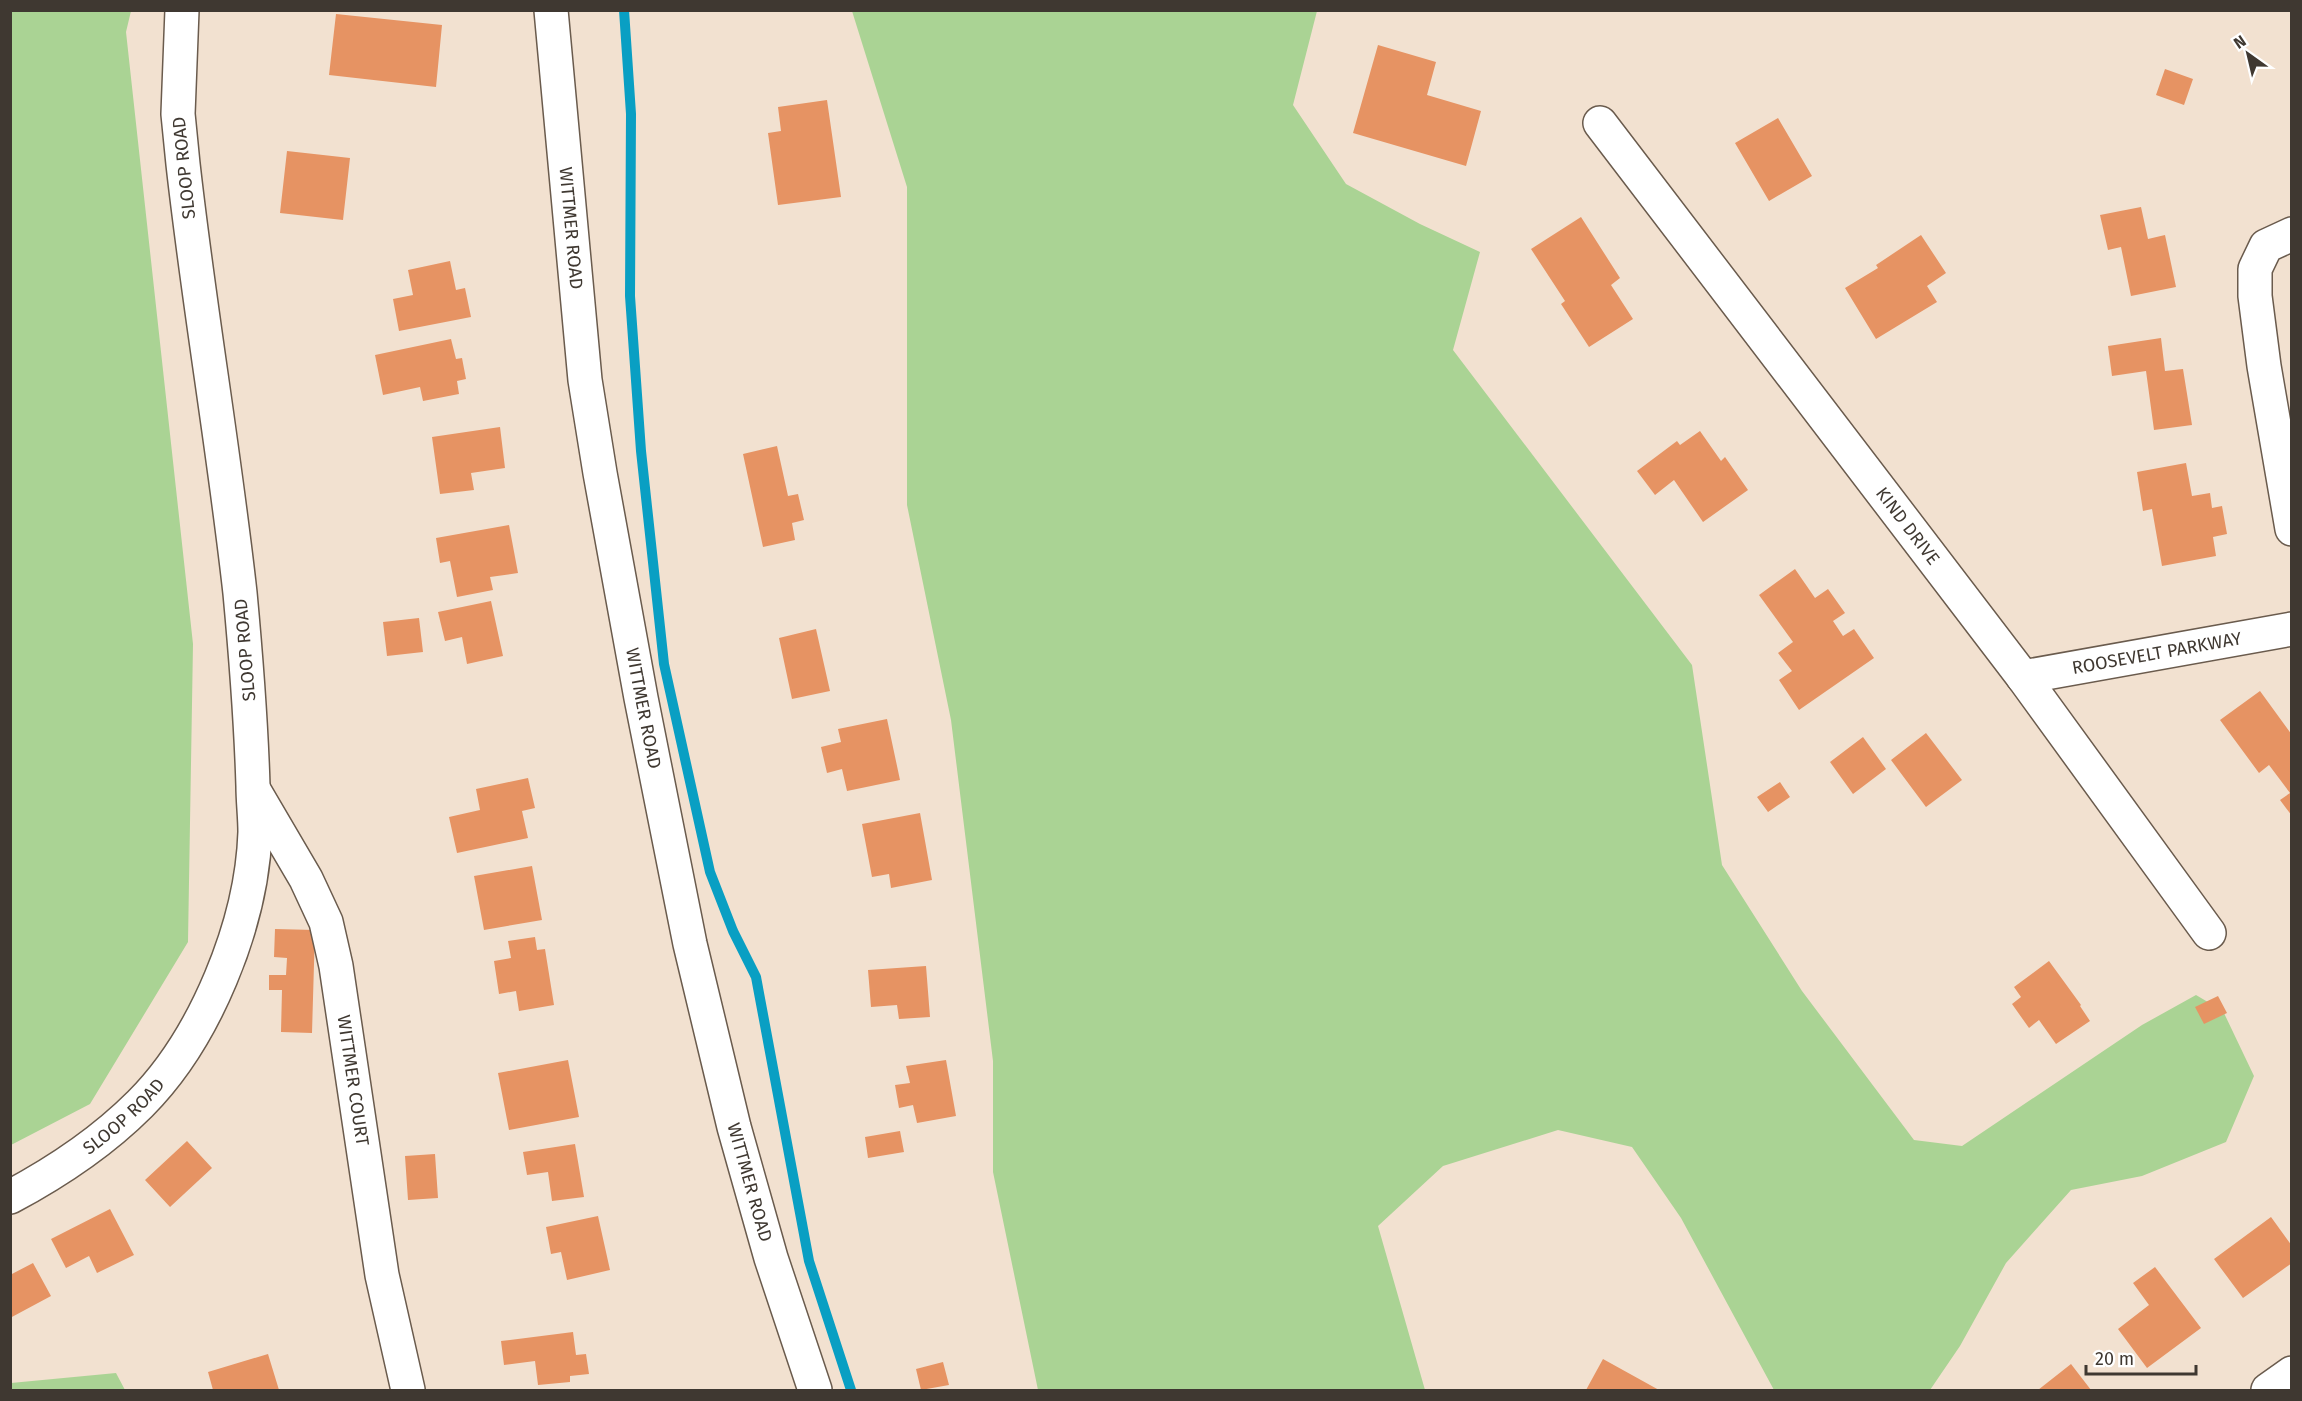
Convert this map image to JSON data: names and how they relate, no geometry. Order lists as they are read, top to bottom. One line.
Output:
{"streets":{"street":["SLOOP ROAD","WITTMER ROAD","KIND DRIVE","ROOSEVELT PARKWAY","WITTMER COURT"]},"crossings":[["SLOOP ROAD","WITTMER COURT"],["KIND DRIVE","ROOSEVELT PARKWAY"]],"scale_bar":"20 m","north":"top left"}
